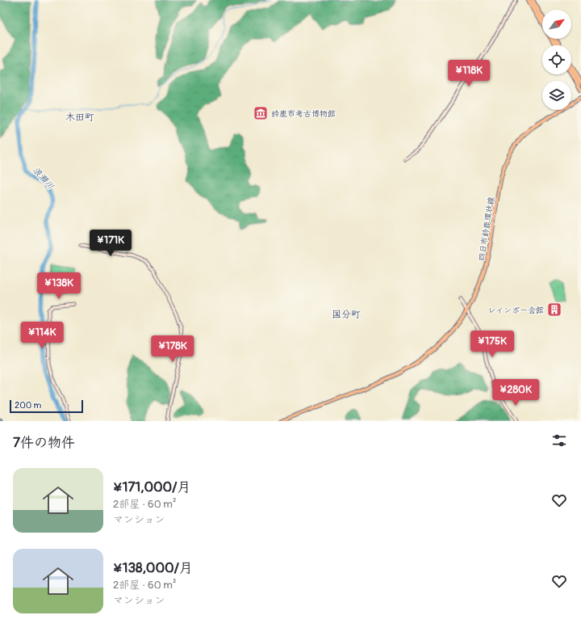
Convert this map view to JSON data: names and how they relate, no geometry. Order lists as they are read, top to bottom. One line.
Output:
{"streets":{"main road":["四日市鈴鹿環状線"]},"districts":["木田町","国分町"],"water":["浪瀬川"],"places":{"museum":["鈴鹿市考古博物館"],"building":["レインボー会館"]},"scale_bar":"200 m","north":"top right","page":{"price":["¥118K","¥171K","¥138K","¥114K","¥175K","¥178K","¥280K"],"scale":"200 m","heading":"7件の物件","list":[{"name":"¥171,000/月","note":"2部屋 · 60 m² · マンション"},{"name":"¥138,000/月","note":"2部屋 · 60 m² · マンション"}]}}
